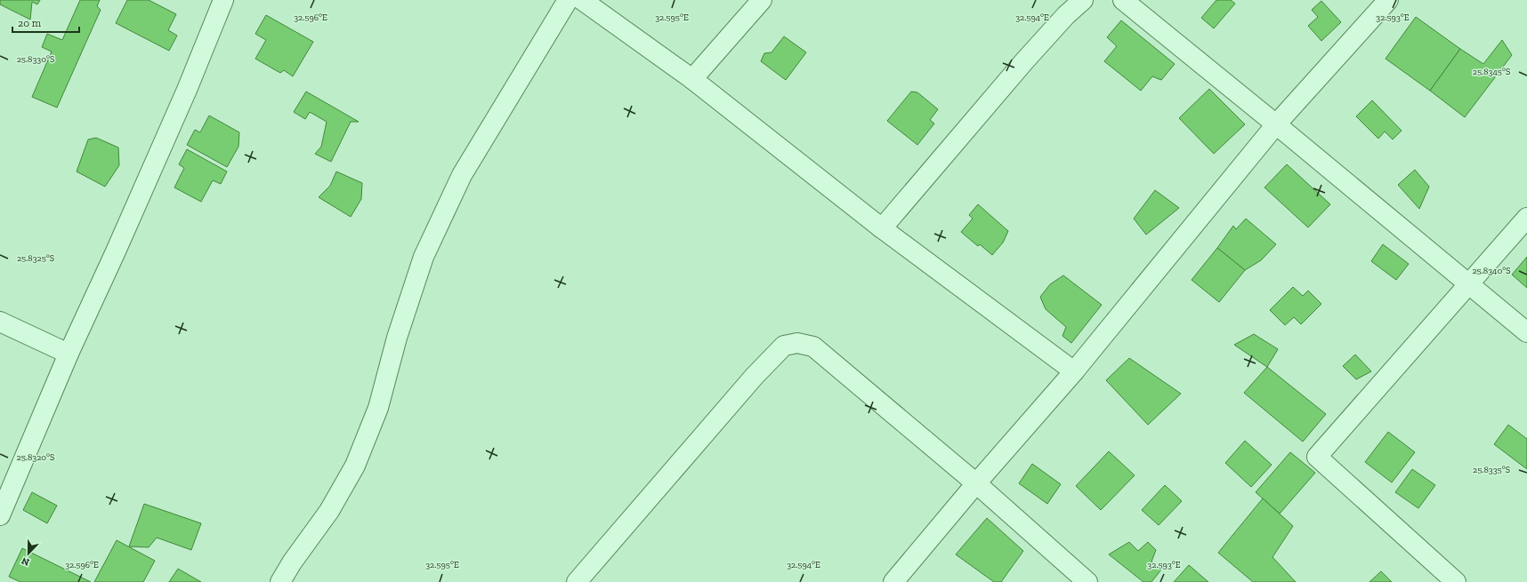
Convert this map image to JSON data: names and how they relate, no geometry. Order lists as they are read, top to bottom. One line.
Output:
{"scale_bar":"20 m","north":"bottom","coordinates":["32.593°E","32.596°E","32.595°E","32.594°E","25.8330°S","25.8345°S","25.8325°S","25.8340°S","25.8320°S","25.8335°S"]}
